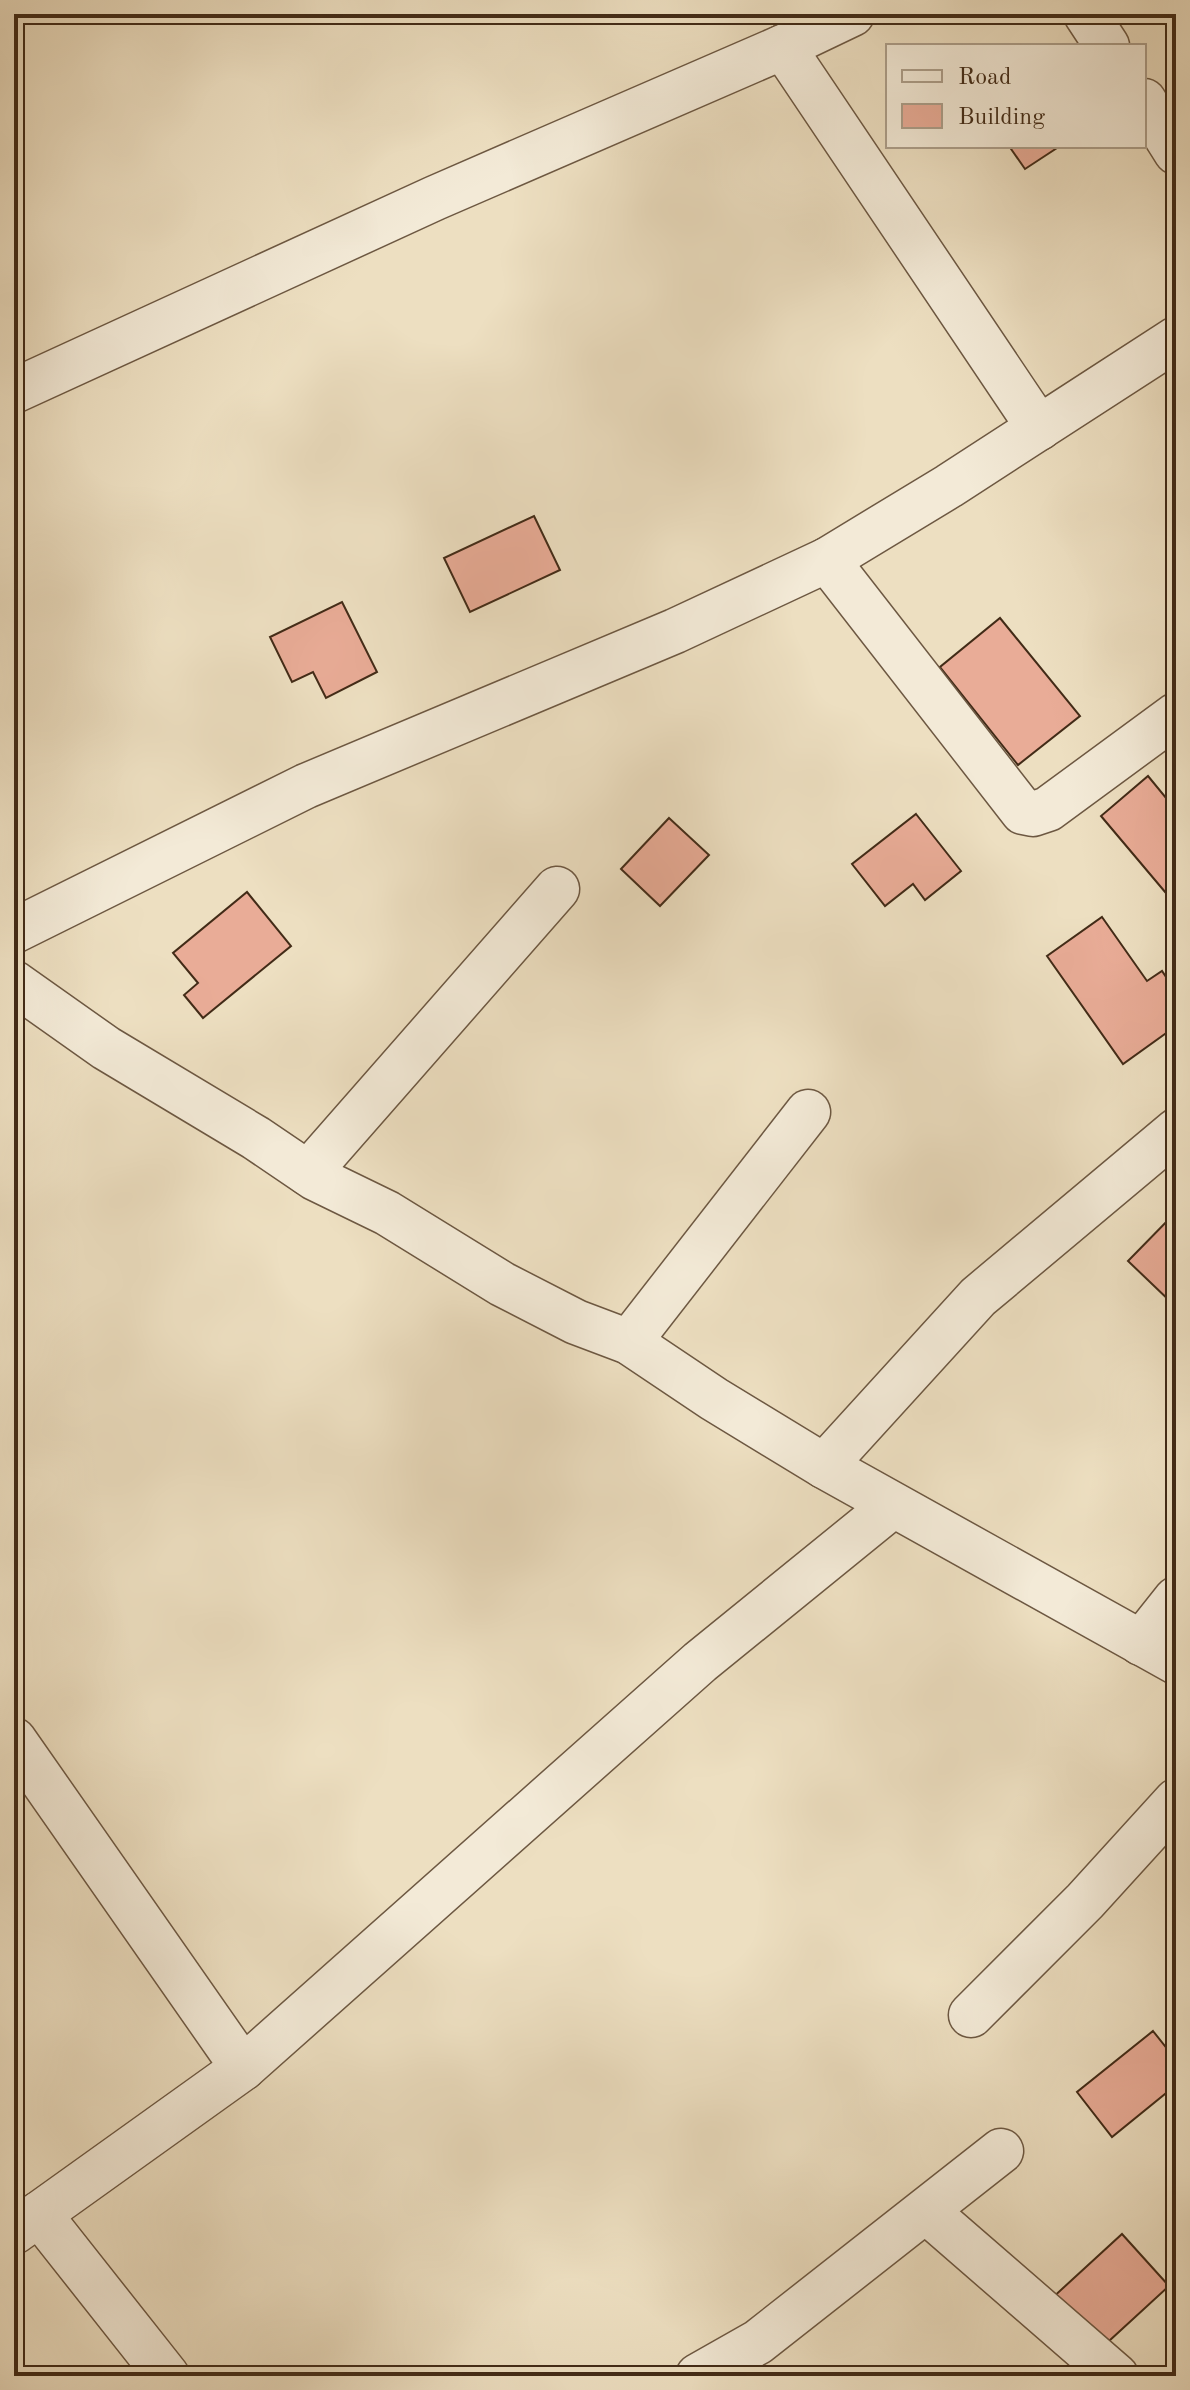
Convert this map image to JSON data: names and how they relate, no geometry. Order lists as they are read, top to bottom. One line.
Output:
{"legend":["Road","Building"]}
